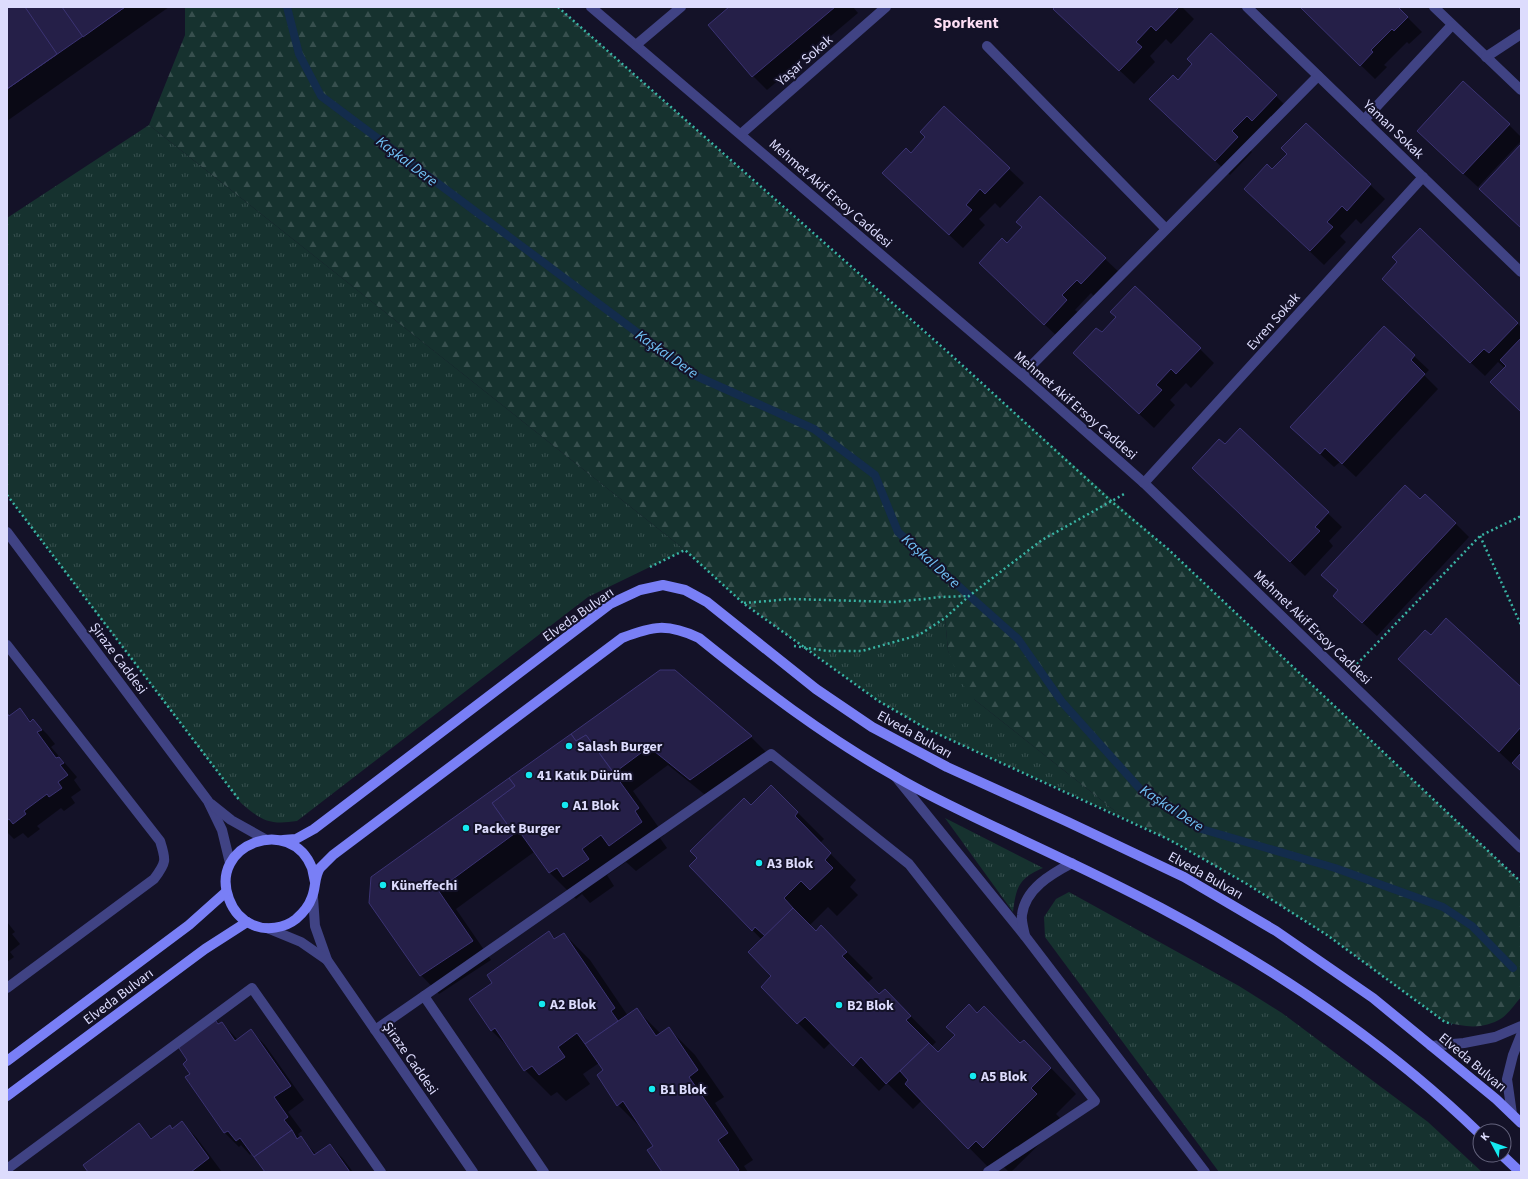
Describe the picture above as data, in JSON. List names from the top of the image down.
{
  "streets": {
    "main road": ["Elveda Bulvarı"],
    "street": [
      "Yaşar Sokak",
      "Yaman Sokak",
      "Mehmet Akif Ersoy Caddesi",
      "Evren Sokak",
      "Şiraze Caddesi"
    ]
  },
  "crossings": [
    ["Yaşar Sokak", "Mehmet Akif Ersoy Caddesi"],
    ["Yaman Sokak", "Evren Sokak"],
    ["Mehmet Akif Ersoy Caddesi", "Evren Sokak"],
    ["Elveda Bulvarı", "Şiraze Caddesi"]
  ],
  "districts": ["Sporkent"],
  "water": ["Kaşkal Dere"],
  "places": [
    "Salash Burger",
    "41 Katık Dürüm",
    "A1 Blok",
    "Packet Burger",
    "A3 Blok",
    "Küneffechi",
    "A2 Blok",
    "B2 Blok",
    "A5 Blok",
    "B1 Blok"
  ],
  "north": "top left"
}
